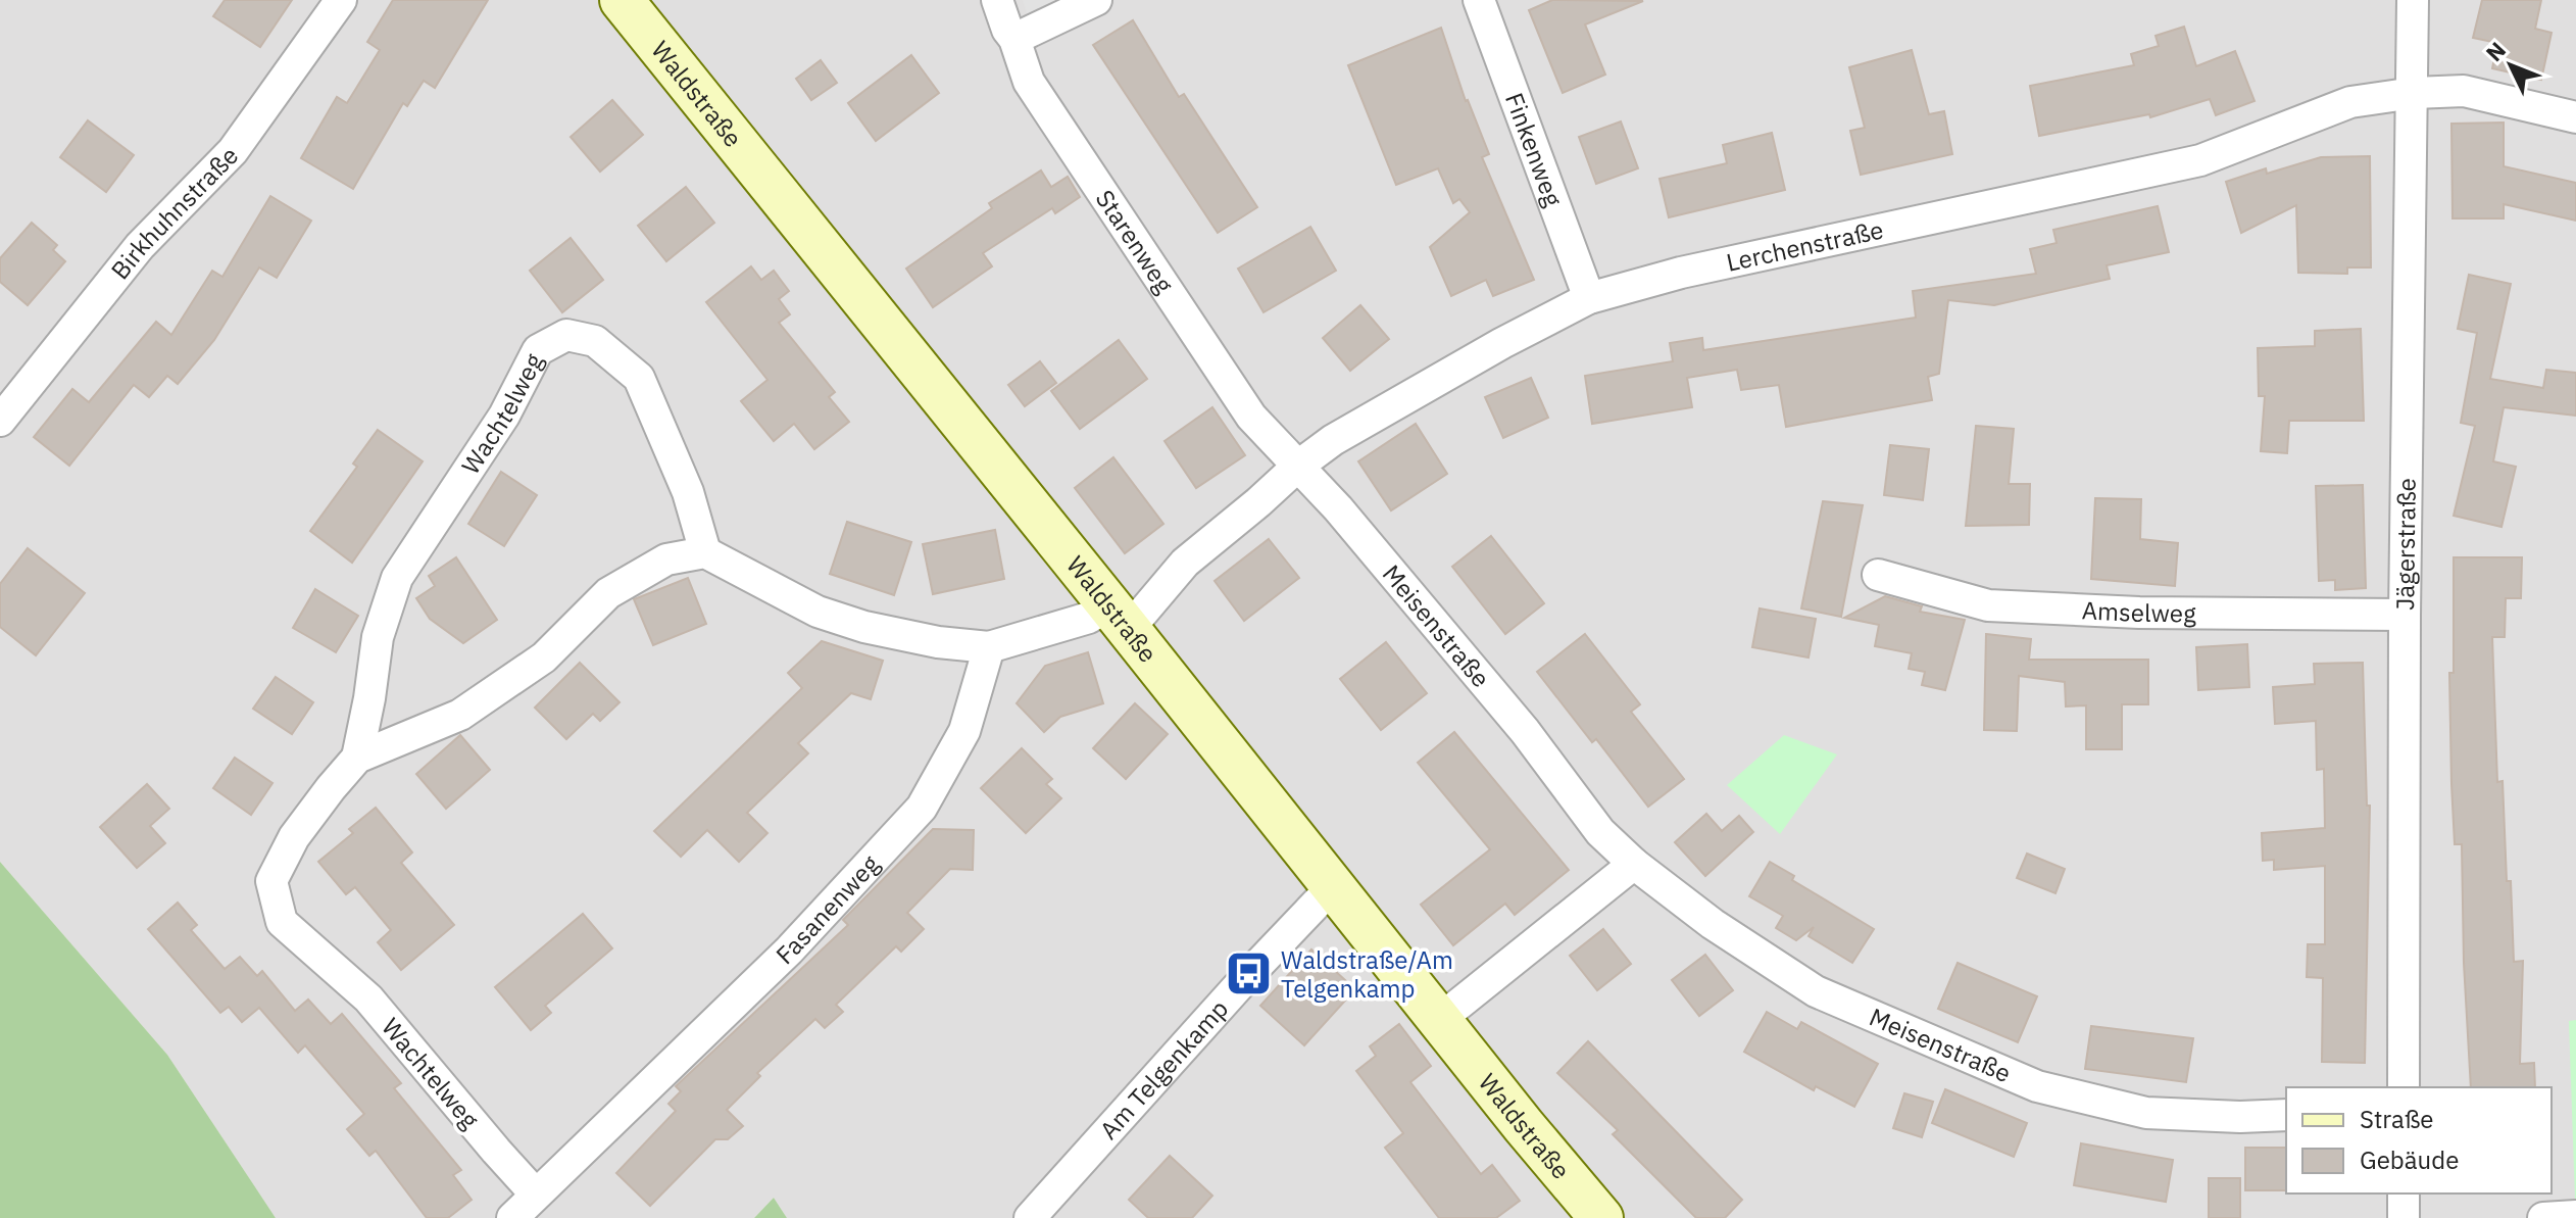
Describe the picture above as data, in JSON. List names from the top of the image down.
{
  "streets": {
    "street": [
      "Waldstraße",
      "Finkenweg",
      "Birkhuhnstraße",
      "Starenweg",
      "Lerchenstraße",
      "Wachtelweg",
      "Jägerstraße",
      "Amselweg",
      "Meisenstraße",
      "Fasanenweg",
      "Am Telgenkamp"
    ]
  },
  "crossings": [
    ["Waldstraße", "Lerchenstraße"],
    ["Waldstraße", "Am Telgenkamp"],
    ["Finkenweg", "Lerchenstraße"],
    ["Starenweg", "Lerchenstraße"],
    ["Starenweg", "Meisenstraße"],
    ["Lerchenstraße", "Jägerstraße"],
    ["Lerchenstraße", "Meisenstraße"],
    ["Wachtelweg", "Fasanenweg"],
    ["Jägerstraße", "Amselweg"]
  ],
  "places": {
    "bus stop": ["Waldstraße/Am Telgenkamp"]
  },
  "legend": ["Straße", "Gebäude"],
  "north": "top left"
}
